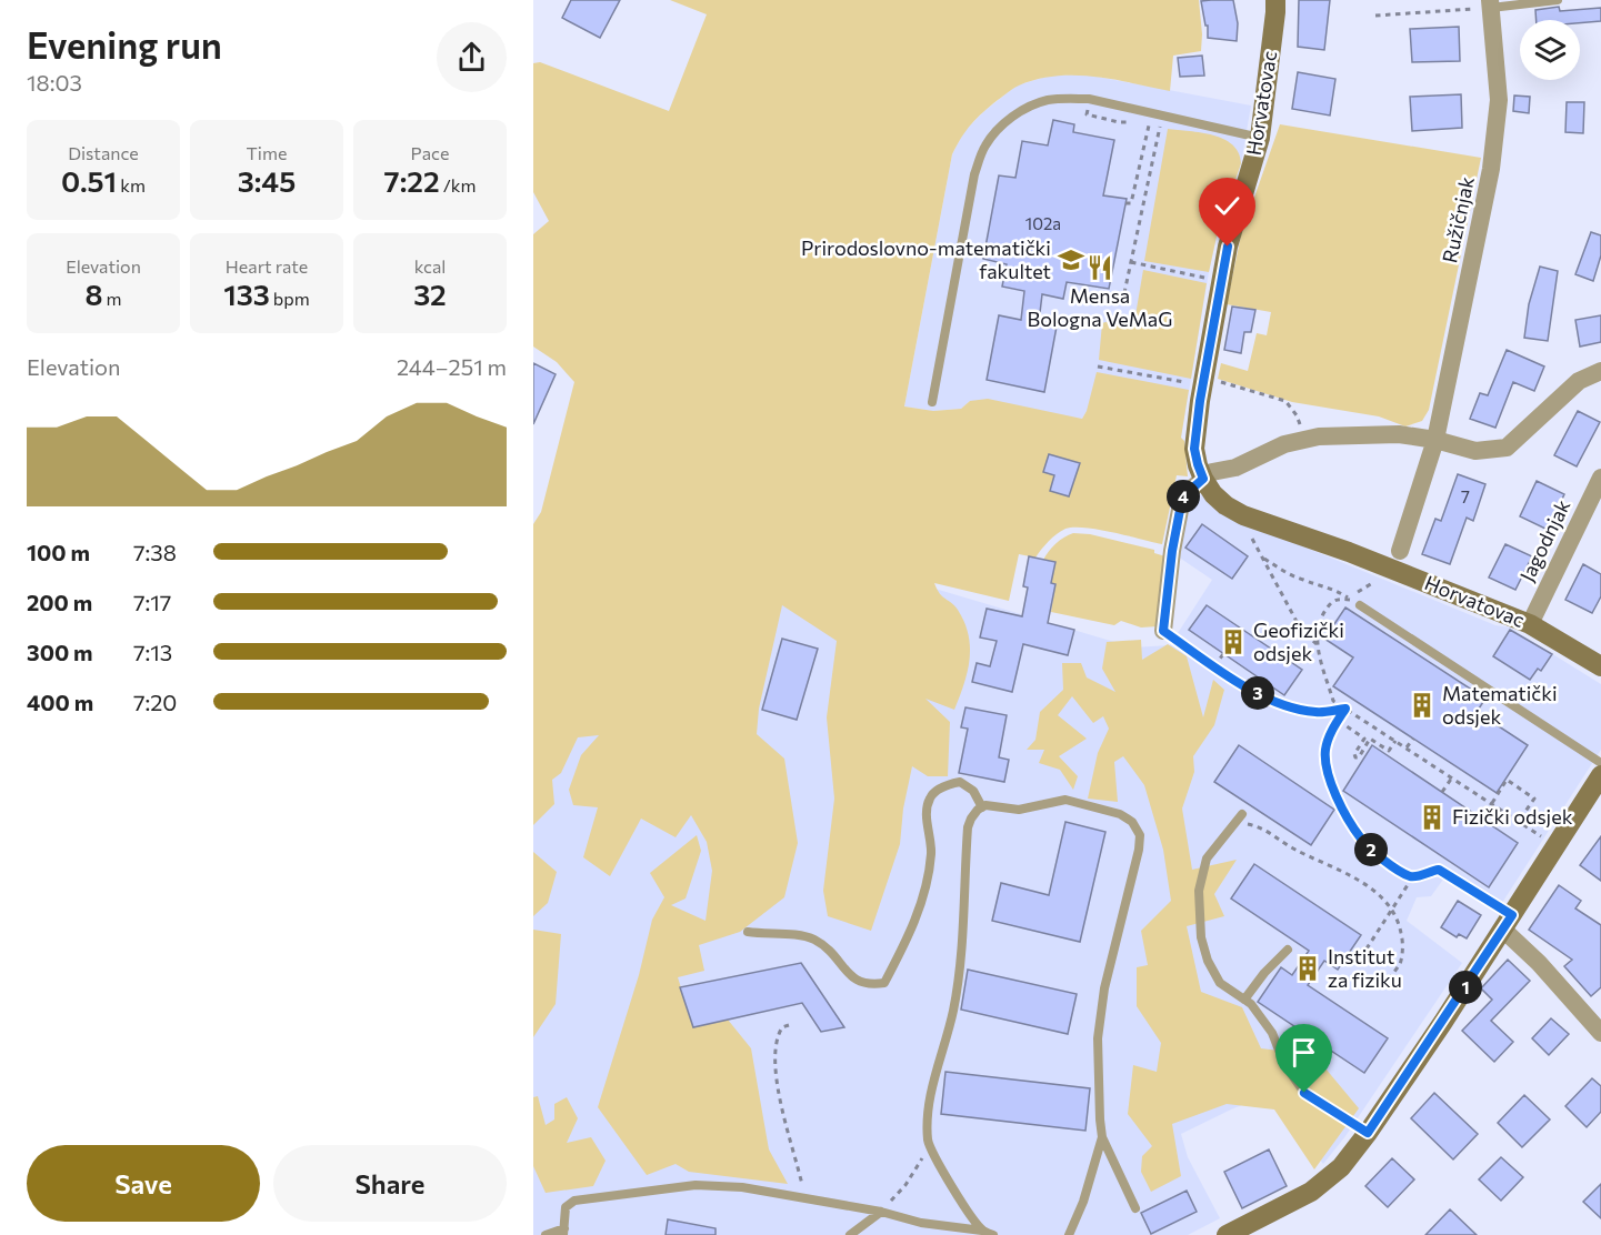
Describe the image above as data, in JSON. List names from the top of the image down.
{
  "streets": {
    "street": ["Horvatovac", "Ružičnjak", "Jagodnjak"]
  },
  "crossings": [
    ["Horvatovac", "Jagodnjak"]
  ],
  "places": {
    "school or university": ["Prirodoslovno-matematički fakultet"],
    "restaurant": ["Mensa Bologna VeMaG"],
    "building": [
      "Geofizički odsjek",
      "Matematički odsjek",
      "Fizički odsjek",
      "Institut za fiziku"
    ]
  },
  "house_numbers": ["102a", "7"],
  "page": {
    "heading": ["Evening run", "18:03"],
    "stats": [
      ["Distance", "0.51 km"],
      ["Time", "3:45"],
      ["Pace", "7:22 /km"],
      ["Elevation", "8 m"],
      ["Heart rate", "133 bpm"],
      ["kcal", "32"]
    ],
    "chart": ["Elevation", "244–251 m"],
    "pins": [
      "4",
      "3",
      "2",
      "1"
    ],
    "list": [
      {
        "name": "100 m",
        "note": "7:38"
      },
      {
        "name": "200 m",
        "note": "7:17"
      },
      {
        "name": "300 m",
        "note": "7:13"
      },
      {
        "name": "400 m",
        "note": "7:20"
      }
    ],
    "buttons": ["Save", "Share"]
  }
}
